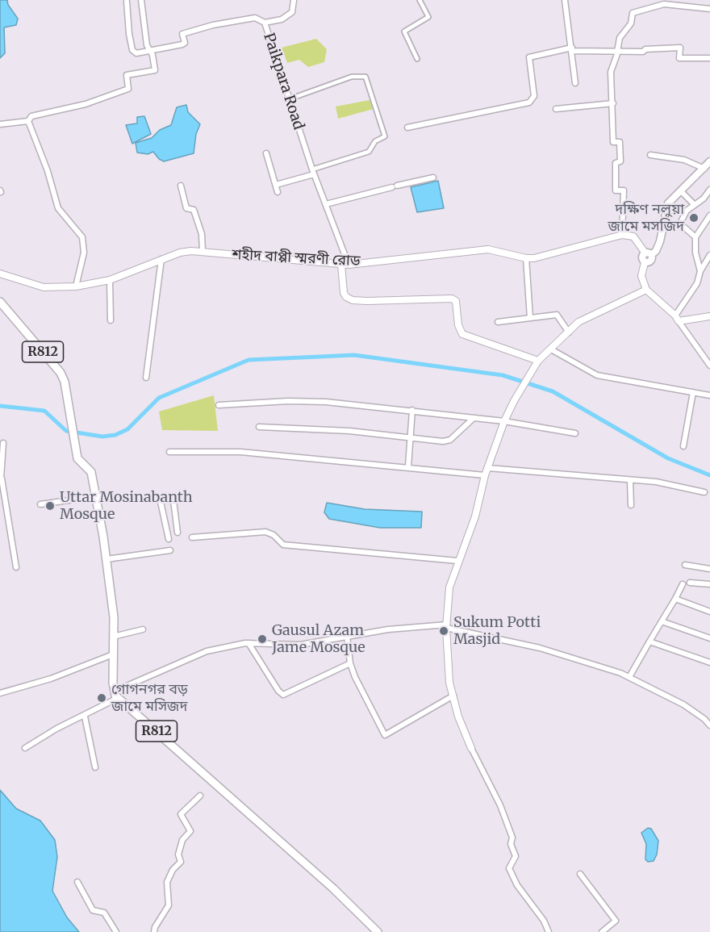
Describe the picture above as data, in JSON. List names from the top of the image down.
{
  "streets": {
    "main road": ["R812"],
    "street": ["Paikpara Road", "শহীদ বাপ্পী স্মরণী রোড"]
  },
  "crossings": [
    ["Paikpara Road", "শহীদ বাপ্পী স্মরণী রোড"]
  ],
  "places": [
    "দক্ষিণ নলুয়া জামে মসজিদ",
    "Uttar Mosinabanth Mosque",
    "Sukum Potti Masjid",
    "Gausul Azam Jame Mosque",
    "গোগনগর বড় জামে মসিজদ"
  ]
}
